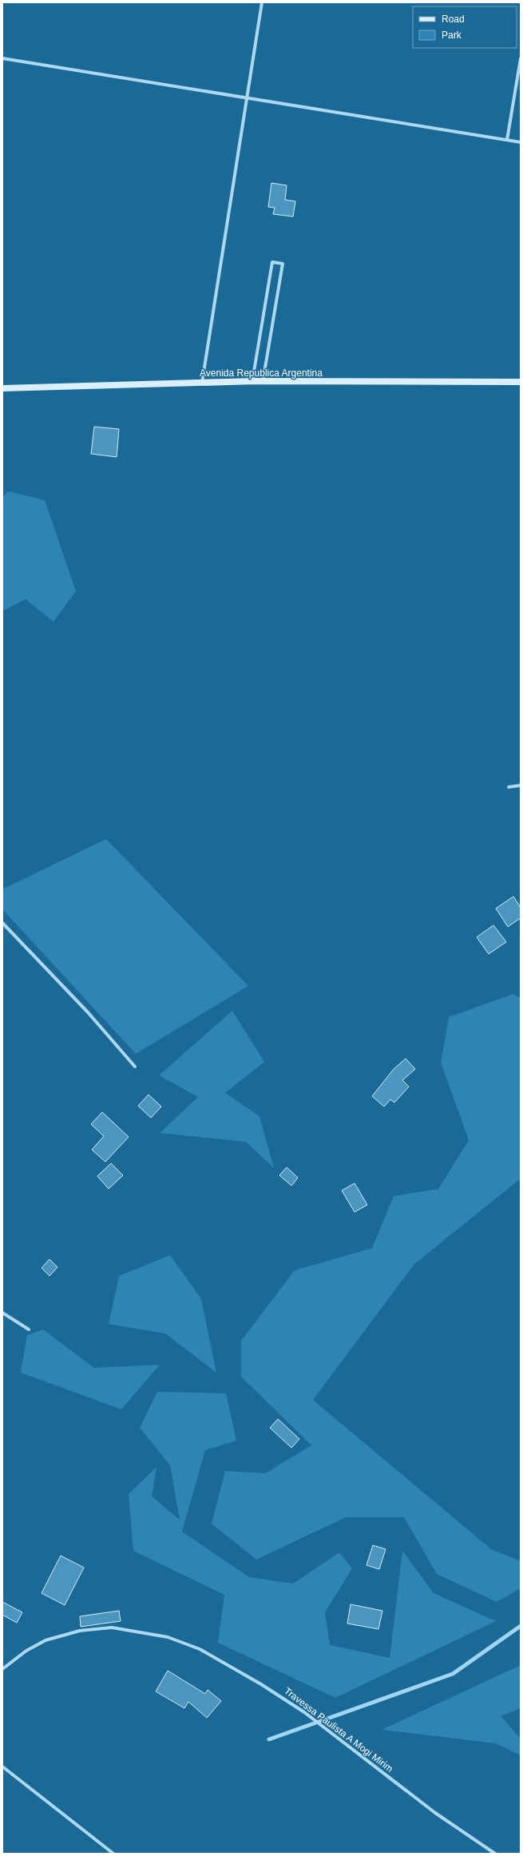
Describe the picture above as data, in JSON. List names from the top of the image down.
{
  "streets": {
    "street": ["Avenida Republica Argentina", "Travessa Paulista A Mogi Mirim"]
  },
  "legend": ["Road", "Park"]
}
